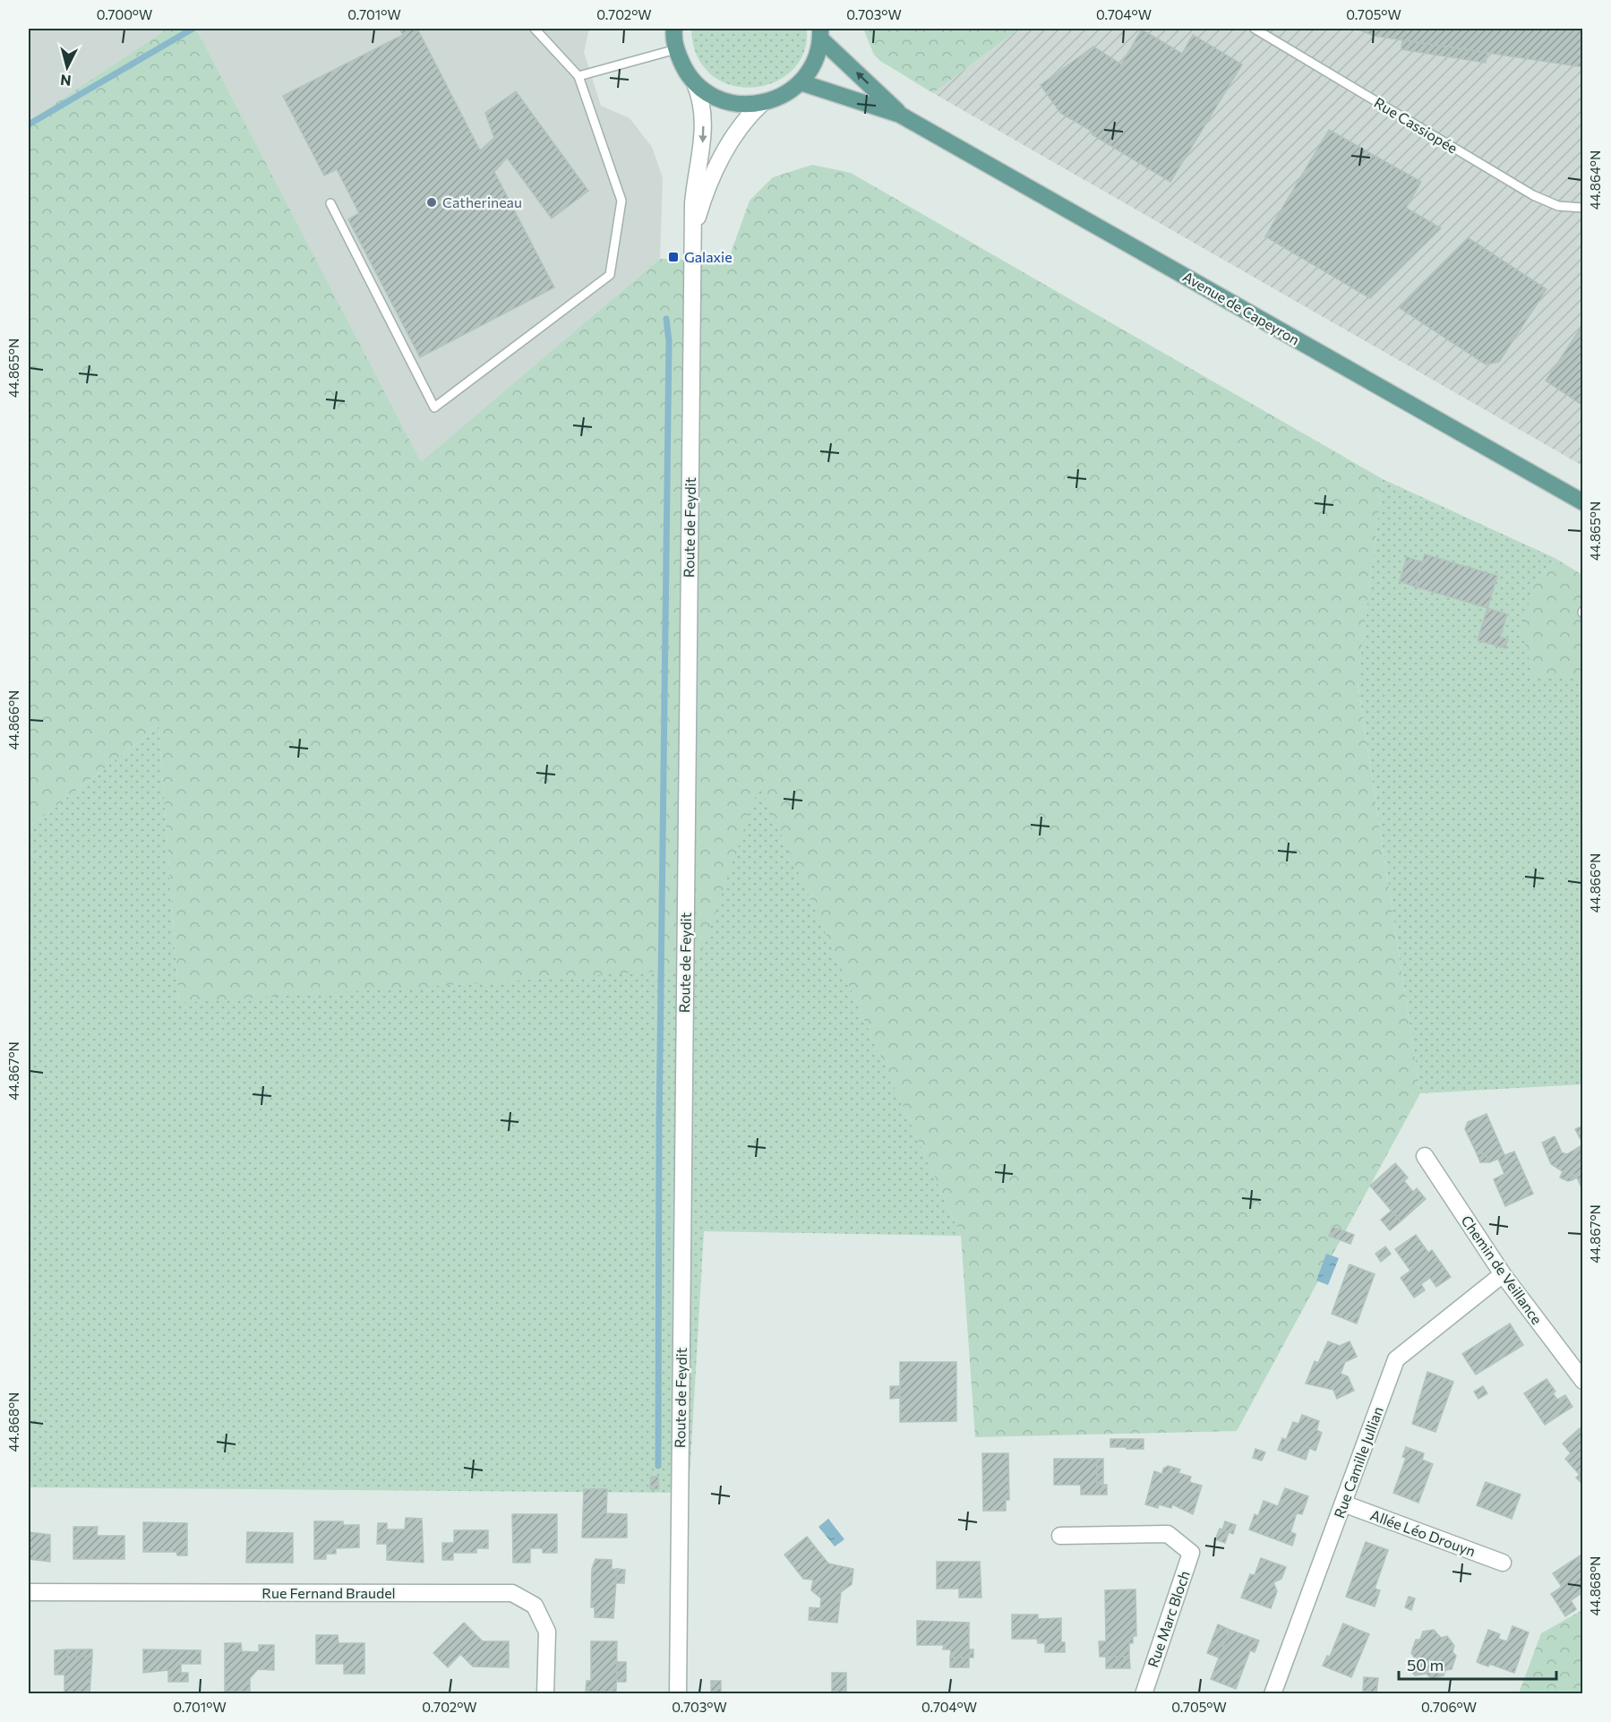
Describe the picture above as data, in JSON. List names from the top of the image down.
{
  "streets": {
    "main road": ["Avenue de Capeyron"],
    "street": [
      "Route de Feydit",
      "Chemin de Veillance",
      "Rue Camille Jullian",
      "Allée Léo Drouyn",
      "Rue Fernand Braudel",
      "Rue Marc Bloch"
    ],
    "lane": ["Rue Cassiopée"]
  },
  "crossings": [
    ["Chemin de Veillance", "Rue Camille Jullian"],
    ["Rue Camille Jullian", "Allée Léo Drouyn"]
  ],
  "places": {
    "other": ["Catherineau"],
    "transit": ["Galaxie"]
  },
  "scale_bar": "50 m",
  "north": "bottom",
  "coordinates": [
    "0.700°W",
    "0.701°W",
    "0.702°W",
    "0.703°W",
    "0.704°W",
    "0.705°W",
    "44.864°N",
    "44.865°N",
    "44.866°N",
    "44.867°N",
    "44.868°N",
    "0.706°W"
  ]
}
